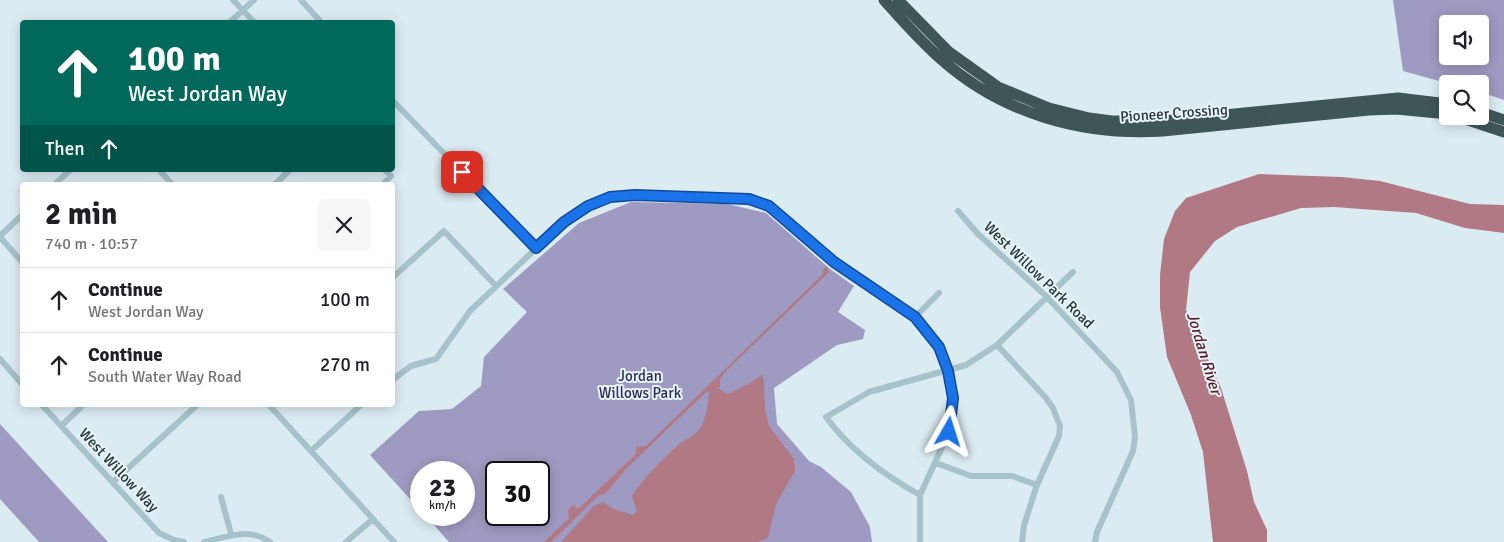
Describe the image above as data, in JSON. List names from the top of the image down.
{
  "streets": {
    "highway": ["Pioneer Crossing"],
    "street": ["West Willow Park Road", "West Willow Way"]
  },
  "water": ["Jordan River"],
  "parks": ["Jordan Willows Park"],
  "page": {
    "turn": ["100 m", "West Jordan Way"],
    "then": "Then",
    "heading": ["2 min", "740 m · 10:57"],
    "list": [
      {
        "name": "Continue",
        "note": "West Jordan Way",
        "value": "100 m"
      },
      {
        "name": "Continue",
        "note": "South Water Way Road",
        "value": "270 m"
      }
    ],
    "speed": "23 km/h",
    "limit": "30"
  }
}
